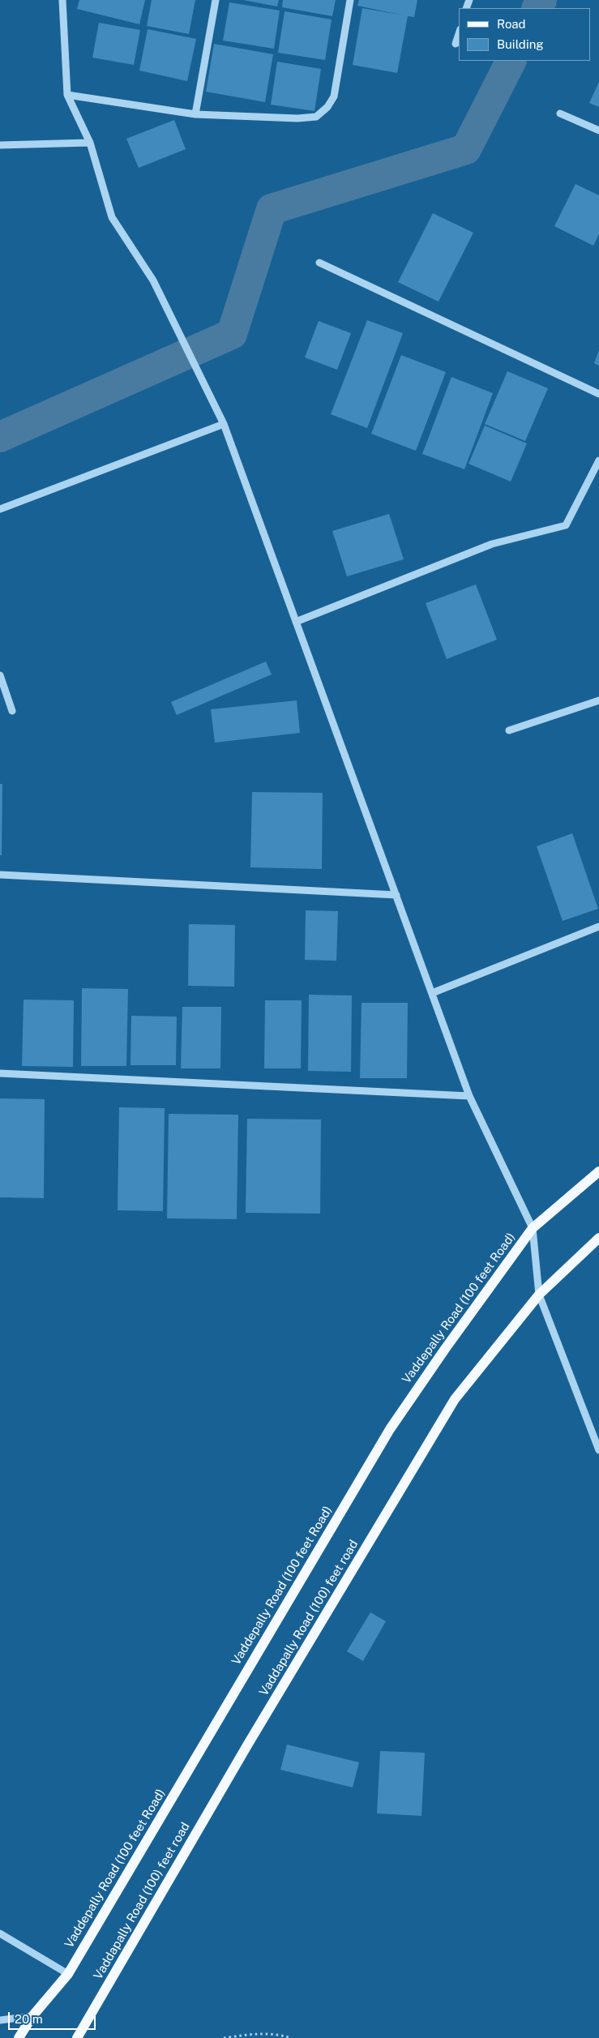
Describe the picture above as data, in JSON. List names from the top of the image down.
{
  "streets": {
    "main road": ["Vaddepally Road (100 feet Road)", "Vaddapally Road (100) feet road"]
  },
  "legend": ["Road", "Building"],
  "scale_bar": "20 m"
}
